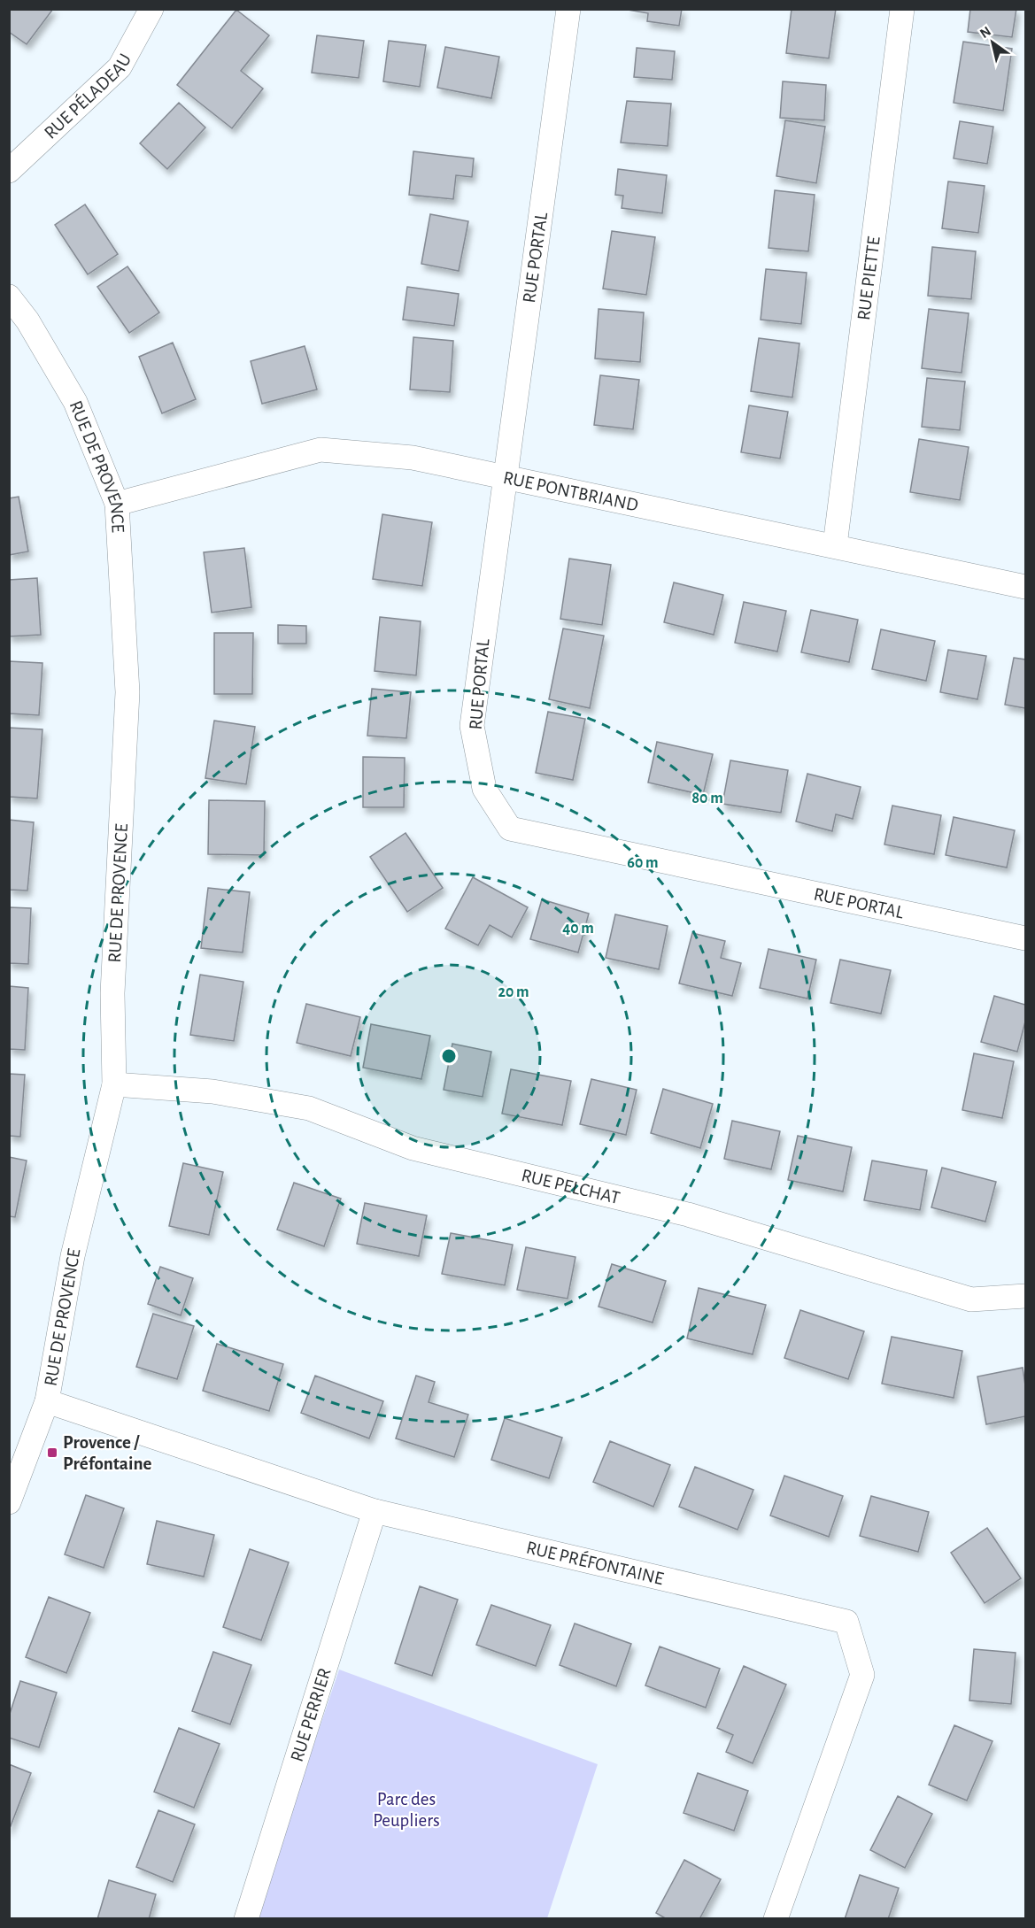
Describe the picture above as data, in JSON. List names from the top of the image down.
{
  "streets": {
    "street": [
      "RUE PÉLADEAU",
      "RUE PORTAL",
      "RUE PIETTE",
      "RUE DE PROVENCE",
      "RUE PONTBRIAND",
      "RUE PELCHAT",
      "RUE PRÉFONTAINE",
      "RUE PERRIER"
    ]
  },
  "crossings": [
    ["RUE PORTAL", "RUE PONTBRIAND"],
    ["RUE PIETTE", "RUE PONTBRIAND"],
    ["RUE DE PROVENCE", "RUE PONTBRIAND"],
    ["RUE DE PROVENCE", "RUE PELCHAT"],
    ["RUE DE PROVENCE", "RUE PRÉFONTAINE"],
    ["RUE PRÉFONTAINE", "RUE PERRIER"]
  ],
  "parks": ["Parc des Peupliers"],
  "places": {
    "transit": ["Provence / Préfontaine"]
  },
  "north": "top left",
  "rings": [
    "80 m",
    "60 m",
    "40 m",
    "20 m"
  ]
}
